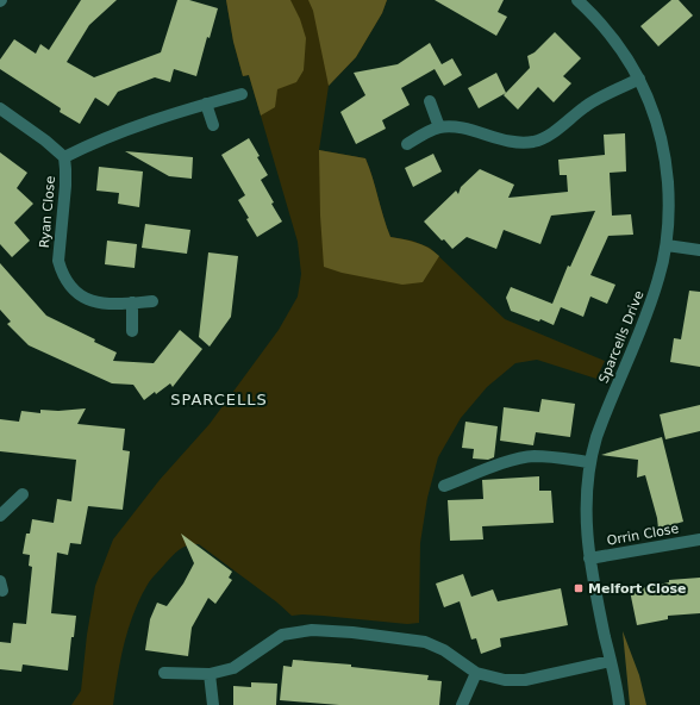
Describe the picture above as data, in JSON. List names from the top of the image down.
{
  "streets": {
    "street": ["Ryan Close", "Sparcells Drive", "Orrin Close"]
  },
  "crossings": [
    ["Sparcells Drive", "Orrin Close"]
  ],
  "districts": ["SPARCELLS"],
  "places": {
    "transit": ["Melfort Close"]
  }
}
